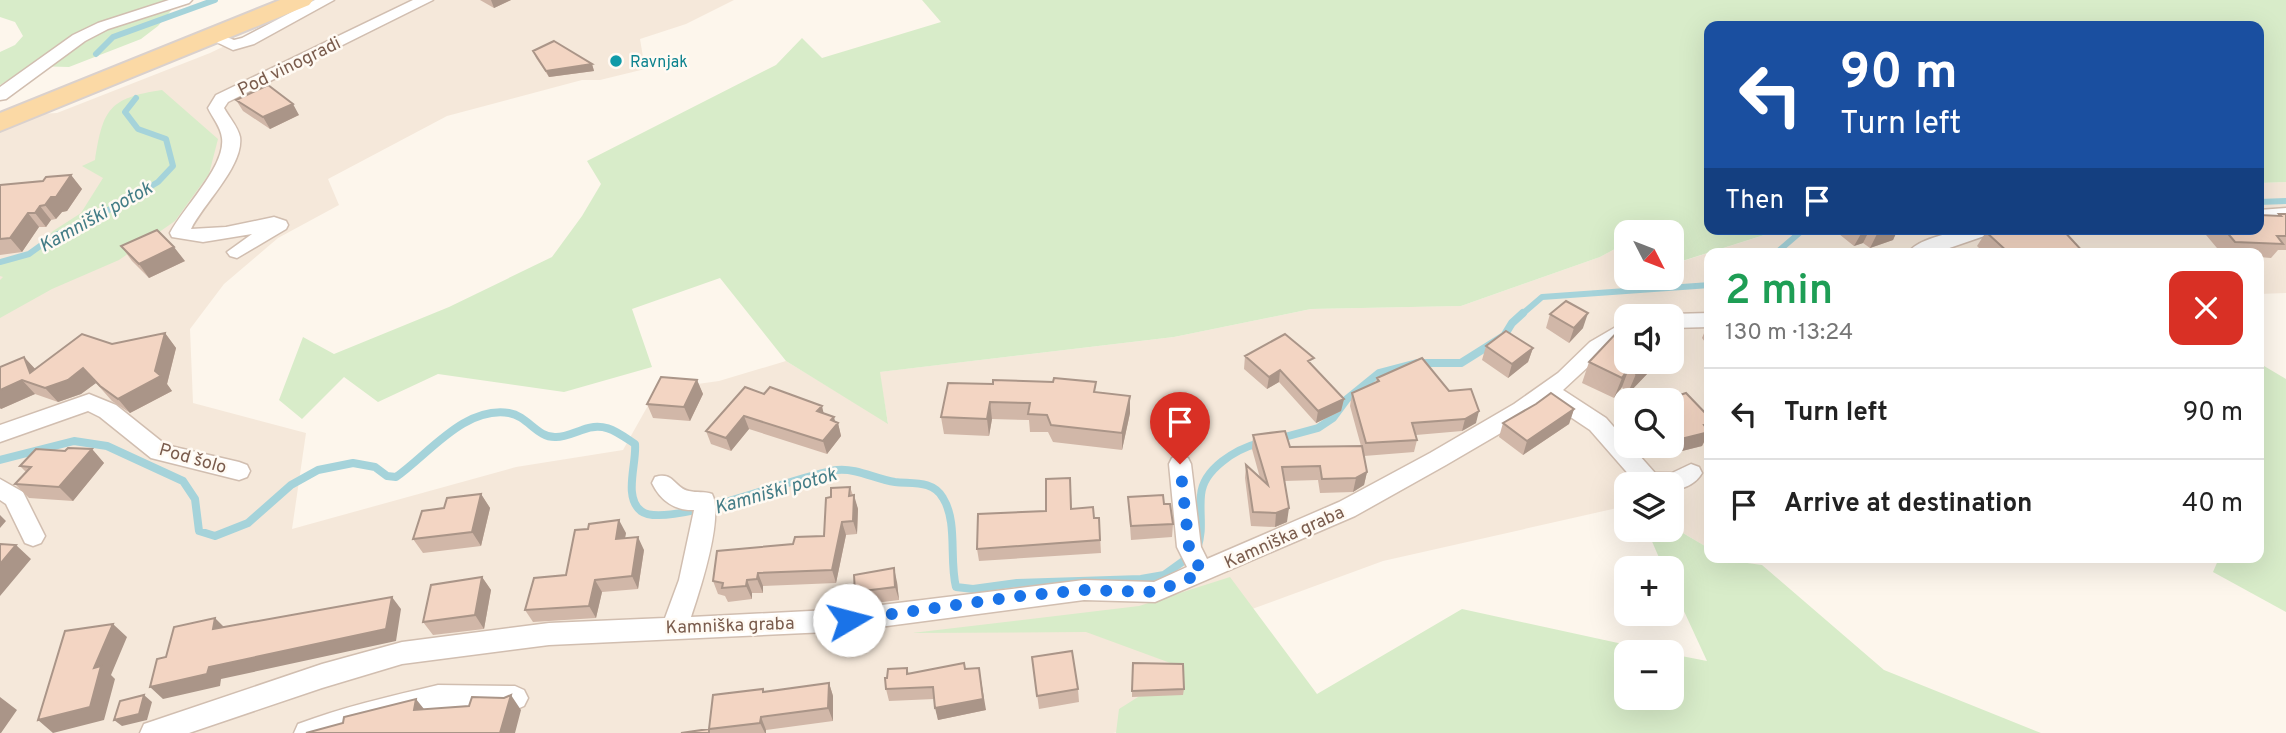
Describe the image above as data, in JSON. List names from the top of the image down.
{
  "streets": {
    "street": ["Pod vinogradi", "Pod šolo", "Kamniška graba"]
  },
  "water": ["Kamniški potok"],
  "places": ["Ravnjak"],
  "north": "bottom right",
  "page": {
    "turn": ["90 m", "Turn left"],
    "then": "Then",
    "map_buttons": ["+", "−"],
    "heading": ["2 min", "130 m · 13:24"],
    "list": [
      {
        "name": "Turn left",
        "value": "90 m"
      },
      {
        "name": "Arrive at destination",
        "value": "40 m"
      }
    ]
  }
}
